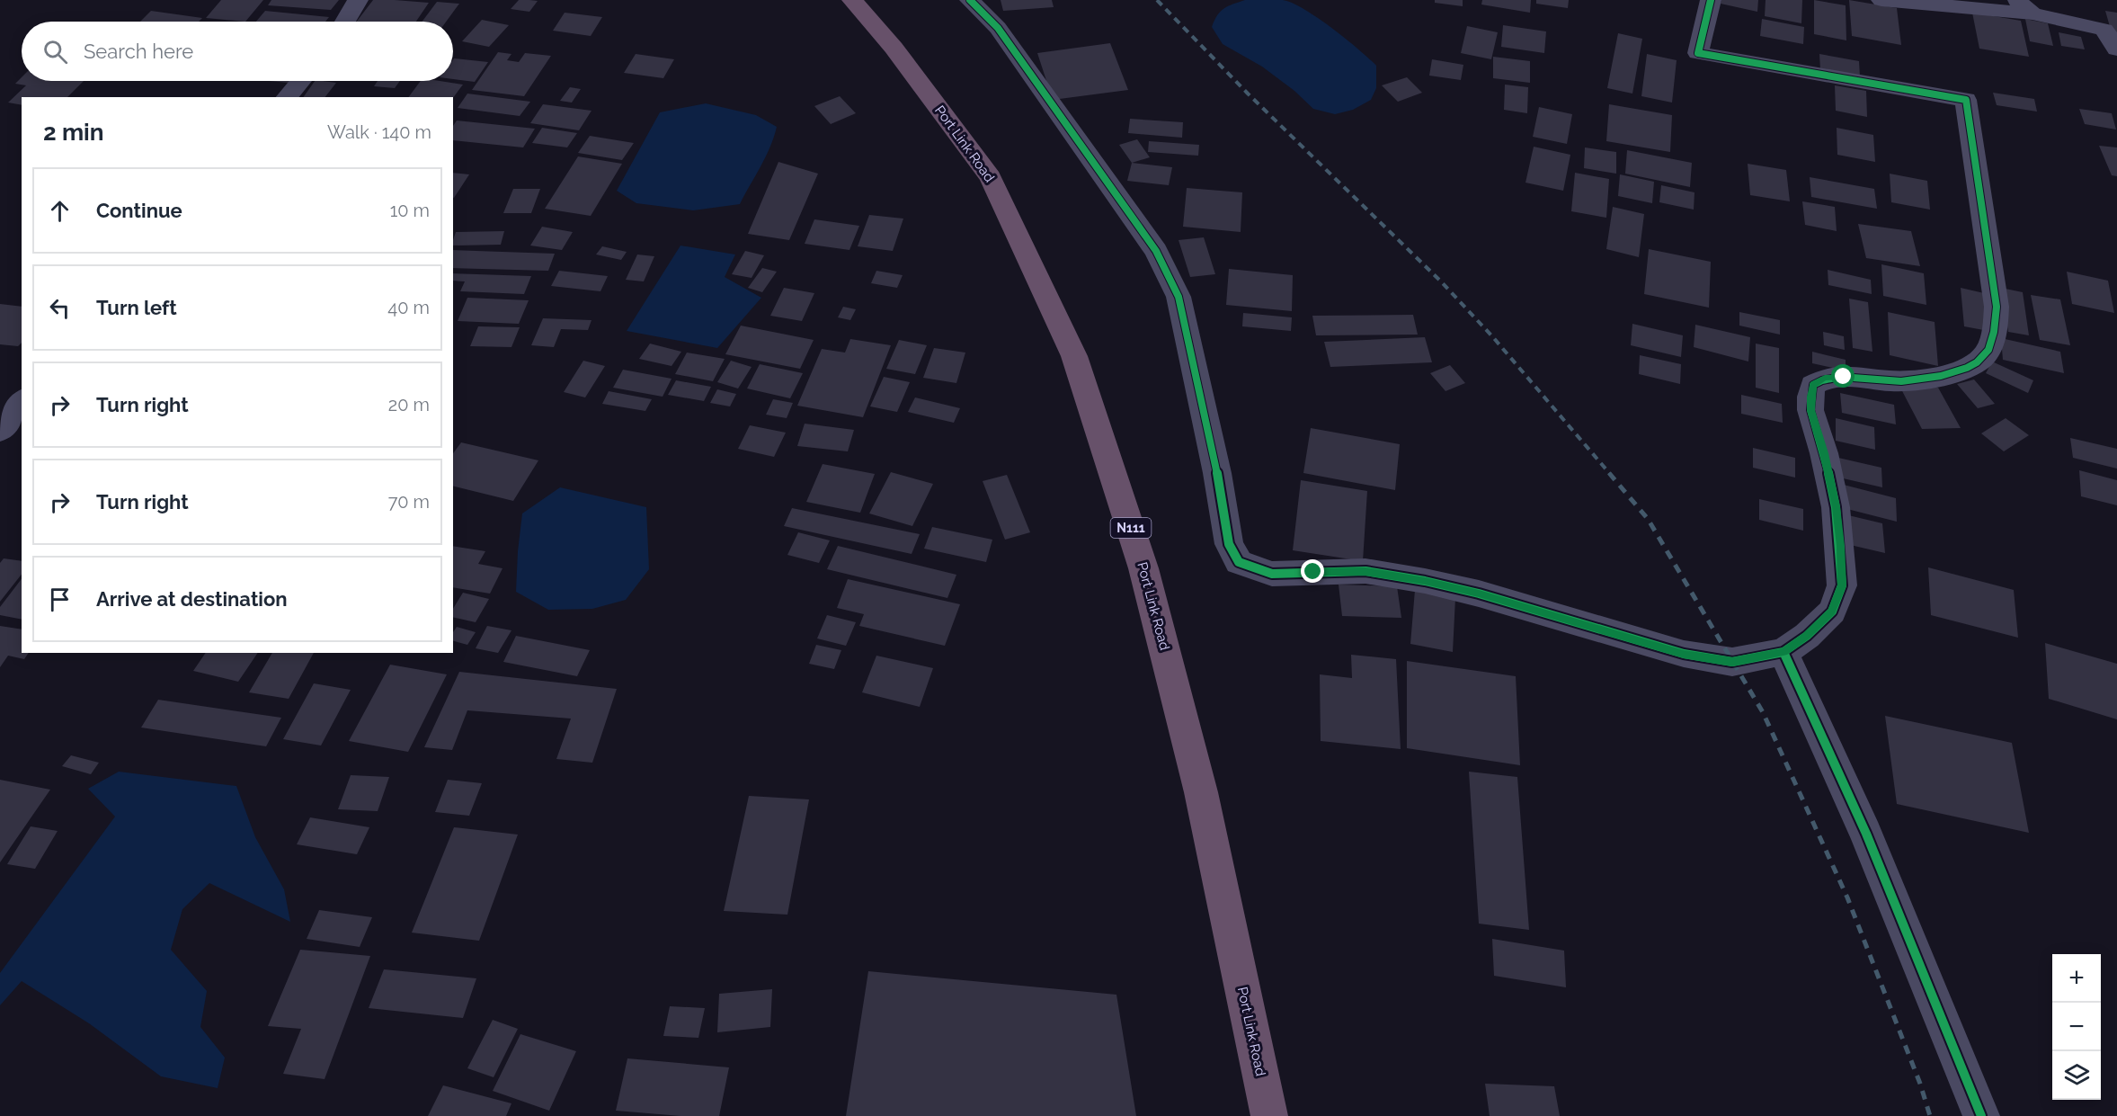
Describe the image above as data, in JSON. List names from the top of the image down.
{
  "streets": {
    "highway": ["Port Link Road", "N111"]
  },
  "page": {
    "search": "Search here",
    "heading": ["2 min", "Walk · 140 m"],
    "list": [
      ["Continue", "10 m"],
      ["Turn left", "40 m"],
      ["Turn right", "20 m"],
      ["Turn right", "70 m"],
      "Arrive at destination"
    ],
    "map_buttons": ["+", "−"]
  }
}
